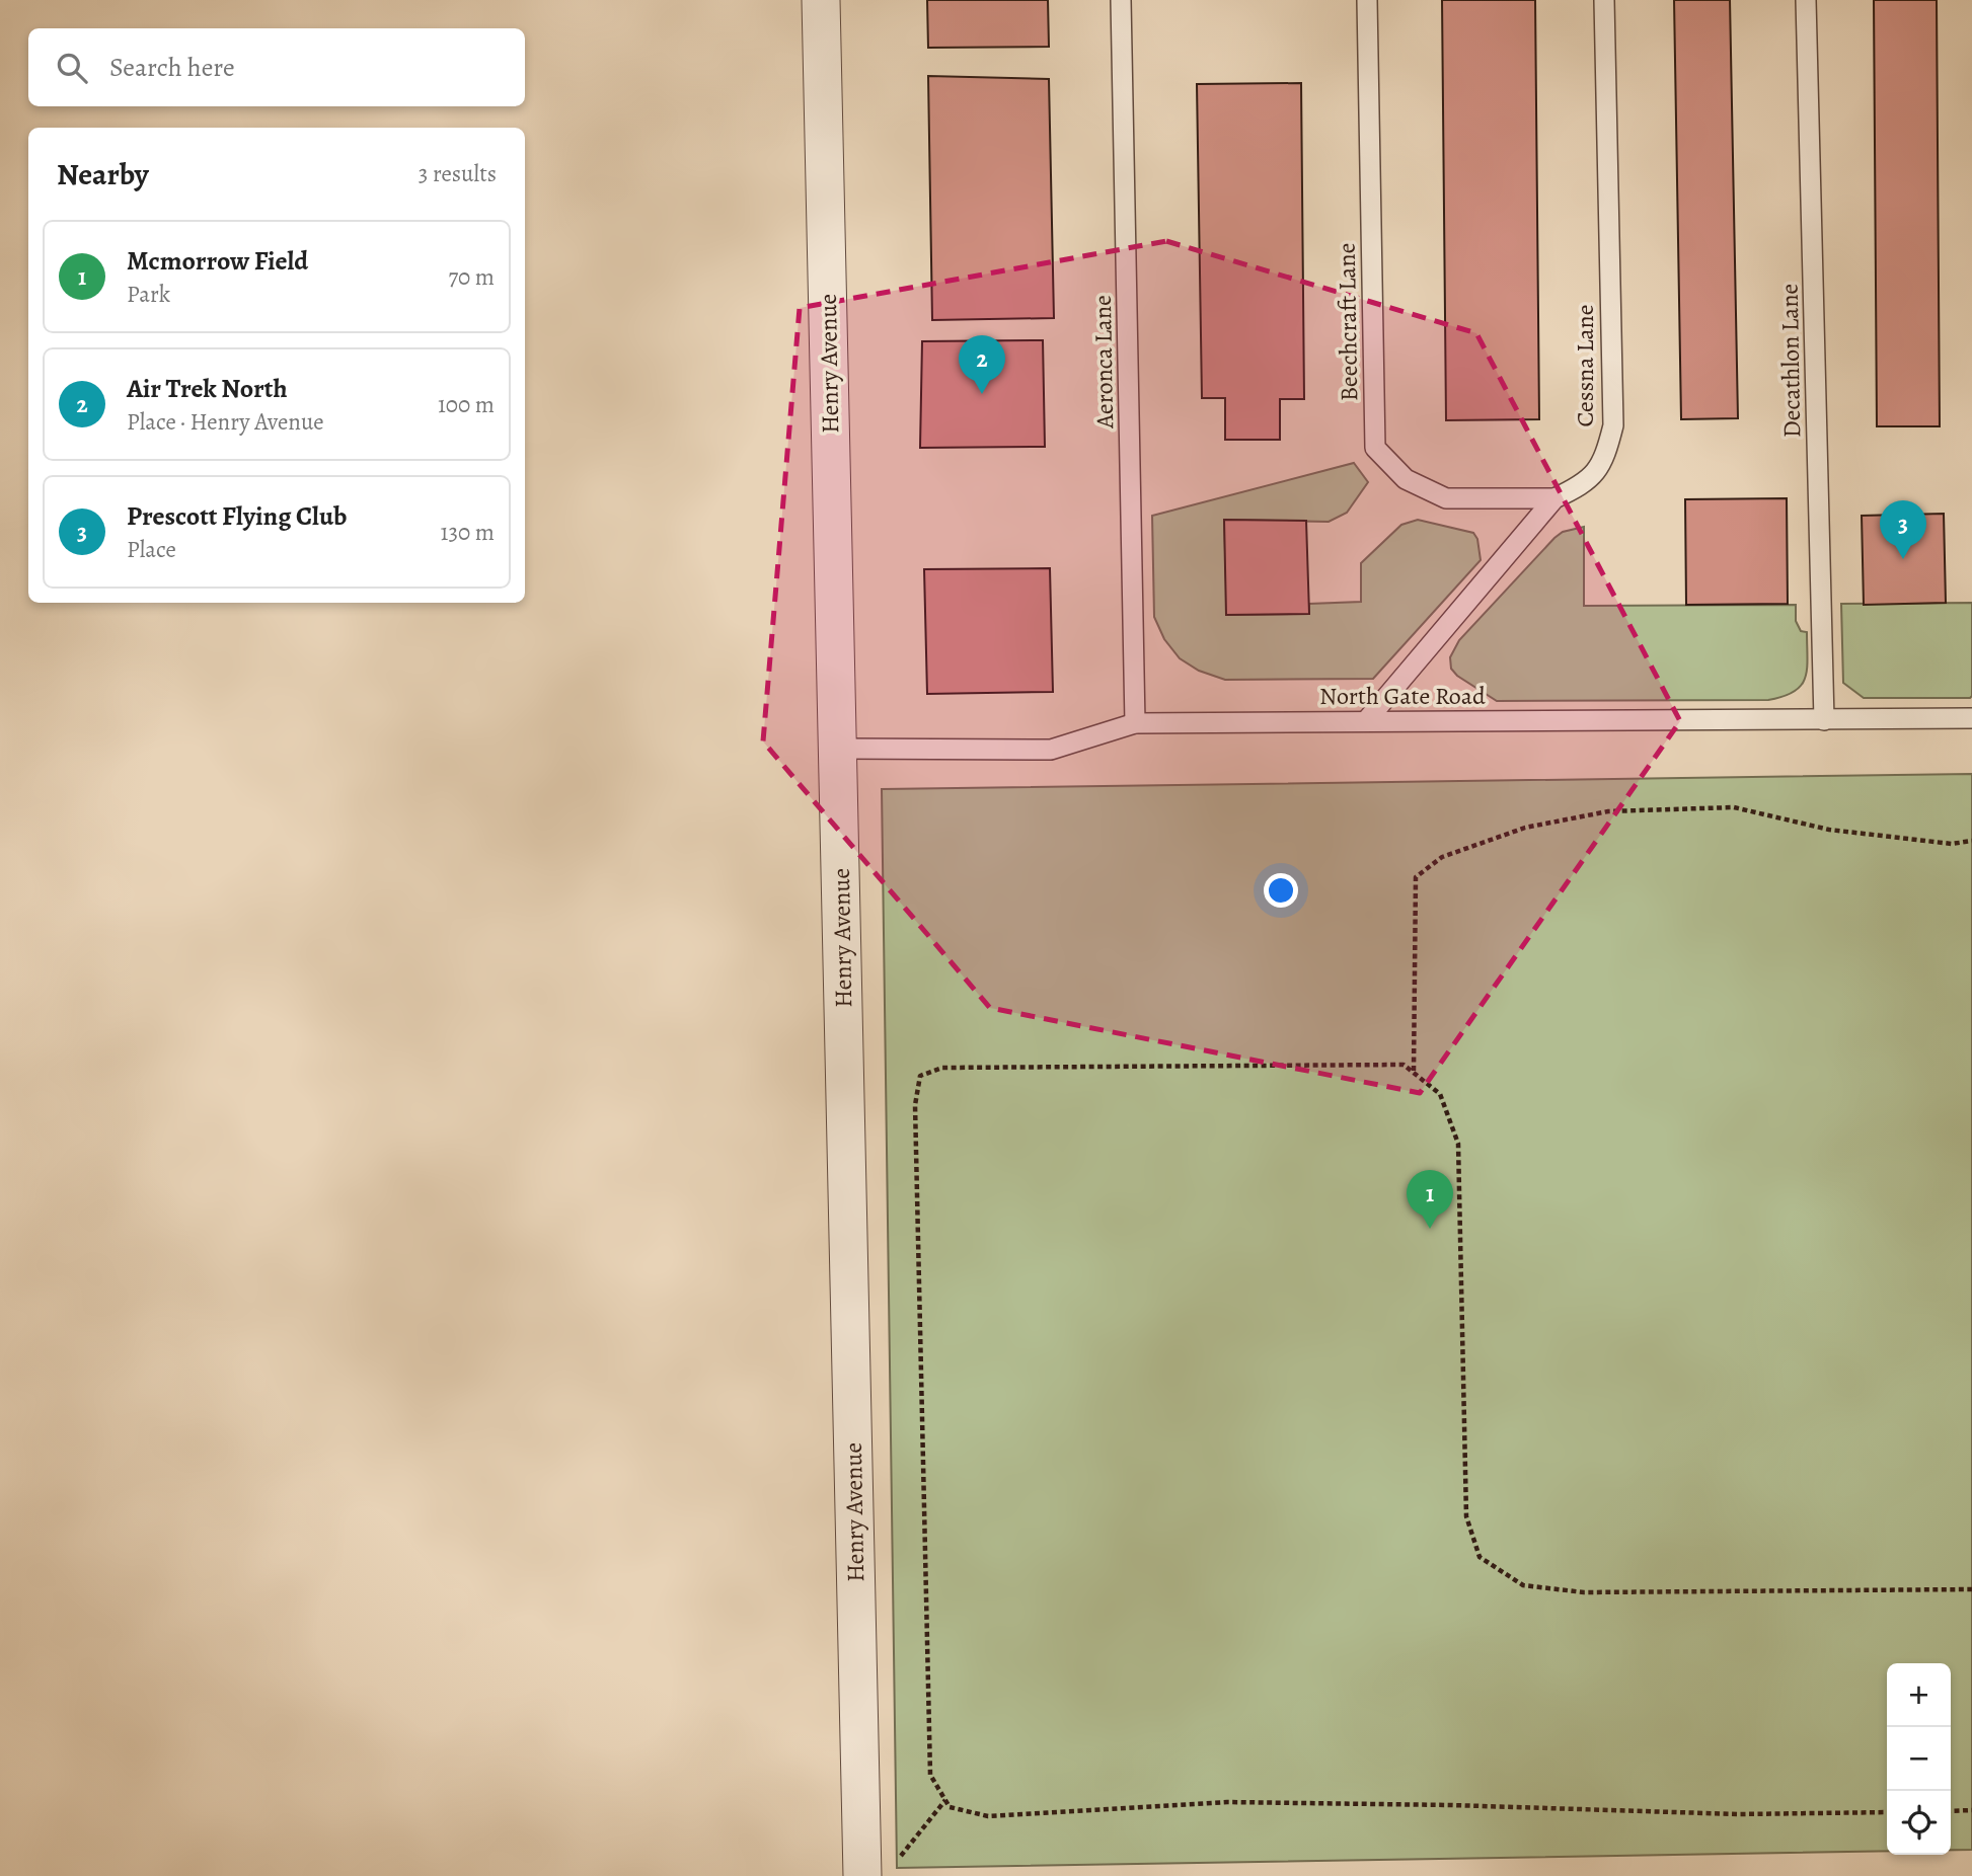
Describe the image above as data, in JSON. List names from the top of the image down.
{
  "streets": {
    "street": ["Henry Avenue"],
    "lane": [
      "Beechcraft Lane",
      "Decathlon Lane",
      "Aeronca Lane",
      "Cessna Lane",
      "North Gate Road"
    ]
  },
  "crossings": [
    ["Beechcraft Lane", "Cessna Lane"],
    ["Decathlon Lane", "North Gate Road"],
    ["Aeronca Lane", "North Gate Road"],
    ["Henry Avenue", "North Gate Road"],
    ["Cessna Lane", "North Gate Road"]
  ],
  "page": {
    "search": "Search here",
    "heading": ["Nearby", "3 results"],
    "list": [
      {
        "mark": "1",
        "name": "Mcmorrow Field",
        "note": "Park",
        "value": "70 m"
      },
      {
        "mark": "2",
        "name": "Air Trek North",
        "note": "Place · Henry Avenue",
        "value": "100 m"
      },
      {
        "mark": "3",
        "name": "Prescott Flying Club",
        "note": "Place",
        "value": "130 m"
      }
    ],
    "pins": ["2", "3", "1"],
    "map_buttons": ["+", "−"]
  }
}
